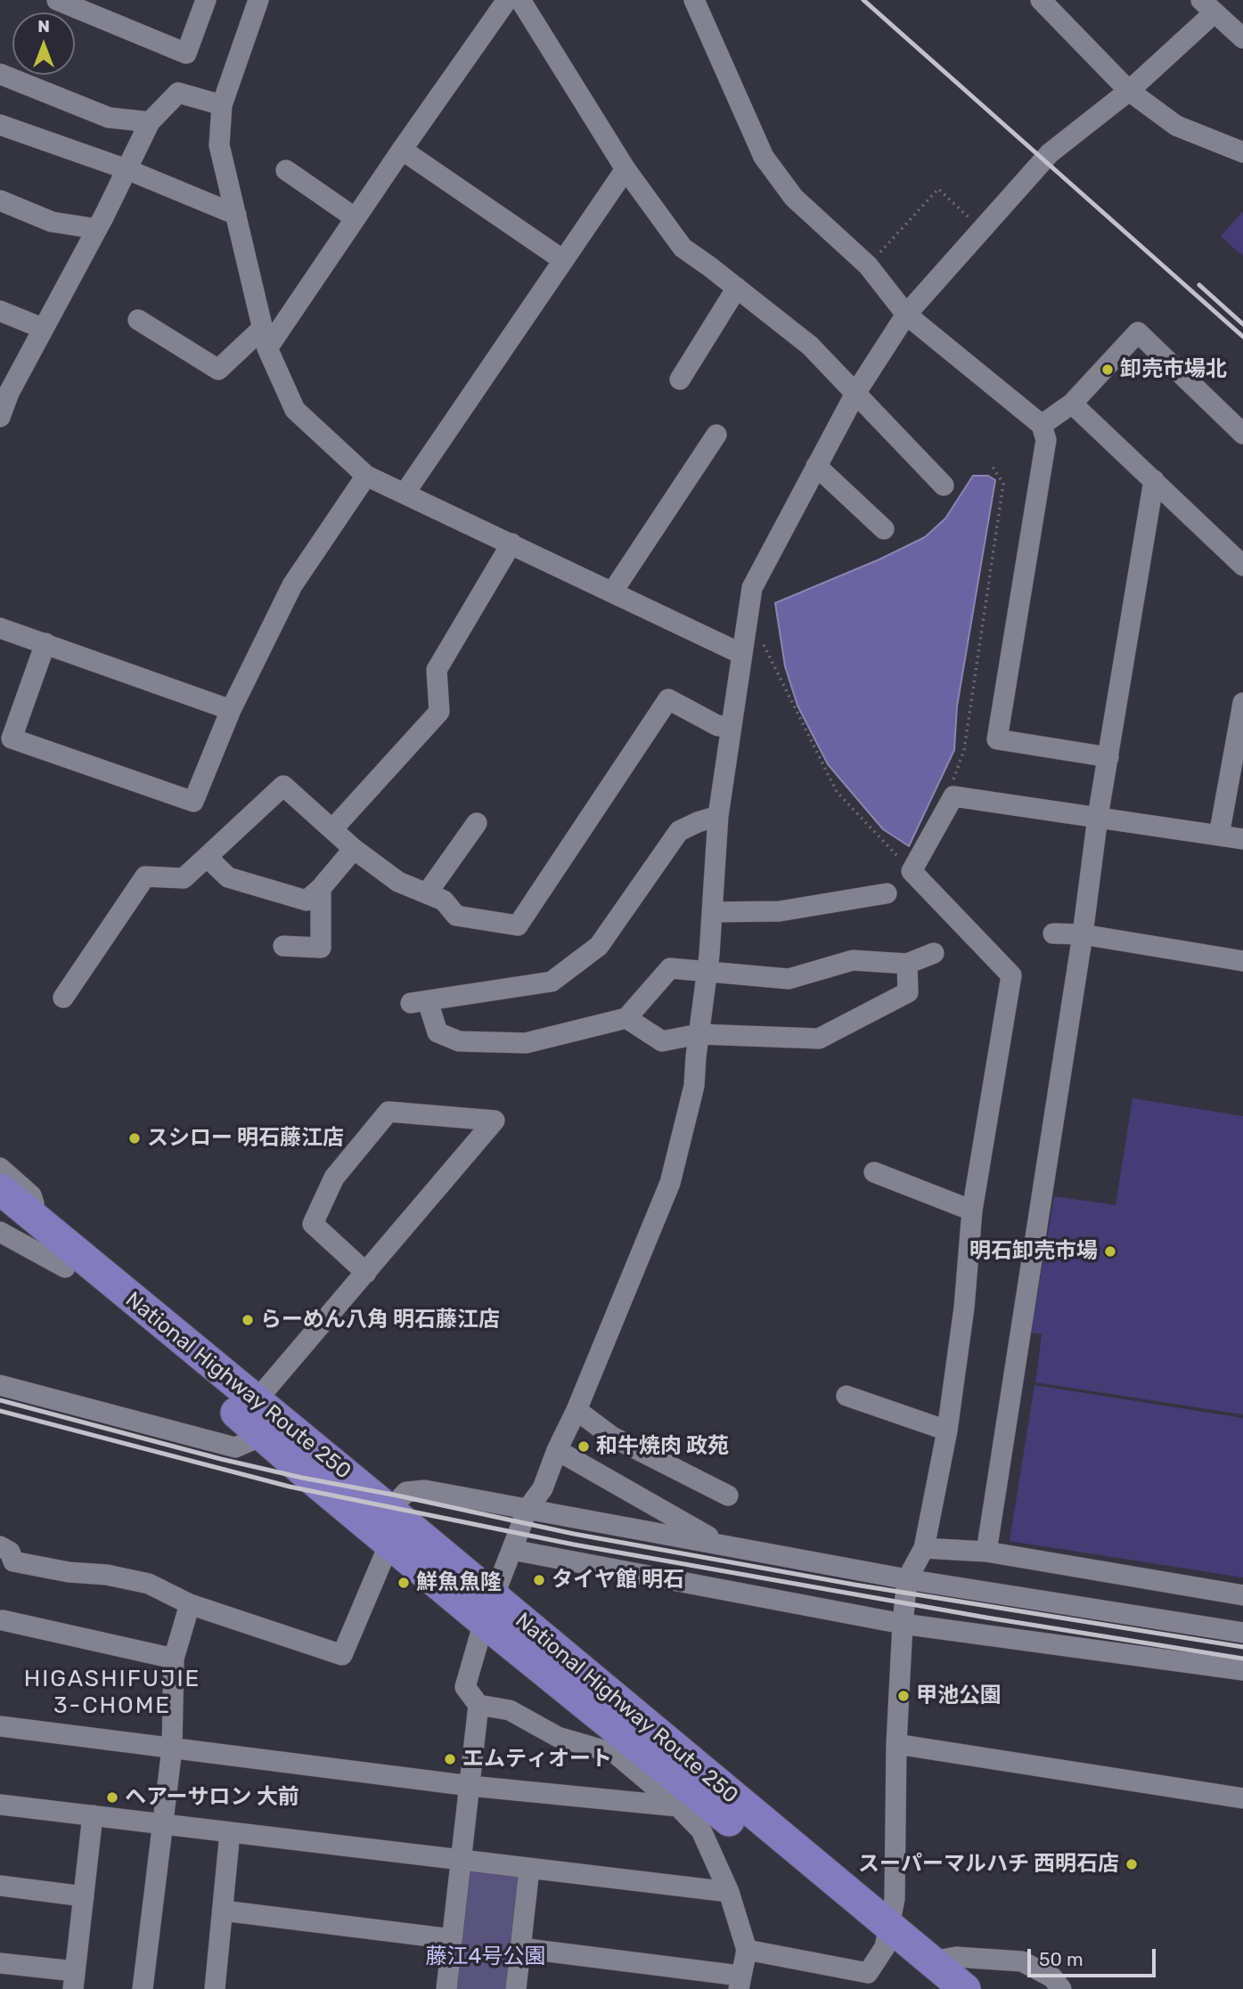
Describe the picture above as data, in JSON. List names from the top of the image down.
{
  "streets": {
    "highway": ["National Highway Route 250"]
  },
  "districts": ["HIGASHIFUJIE 3-CHOME"],
  "parks": ["藤江4号公園"],
  "places": [
    "卸売市場北",
    "スシロー 明石藤江店",
    "明石卸売市場",
    "らーめん八角 明石藤江店",
    "和牛焼肉 政苑",
    "タイヤ館 明石",
    "鮮魚魚隆",
    "甲池公園",
    "エムティオート",
    "ヘアーサロン 大前",
    "スーパーマルハチ 西明石店"
  ],
  "scale_bar": "50 m",
  "north": "top"
}
